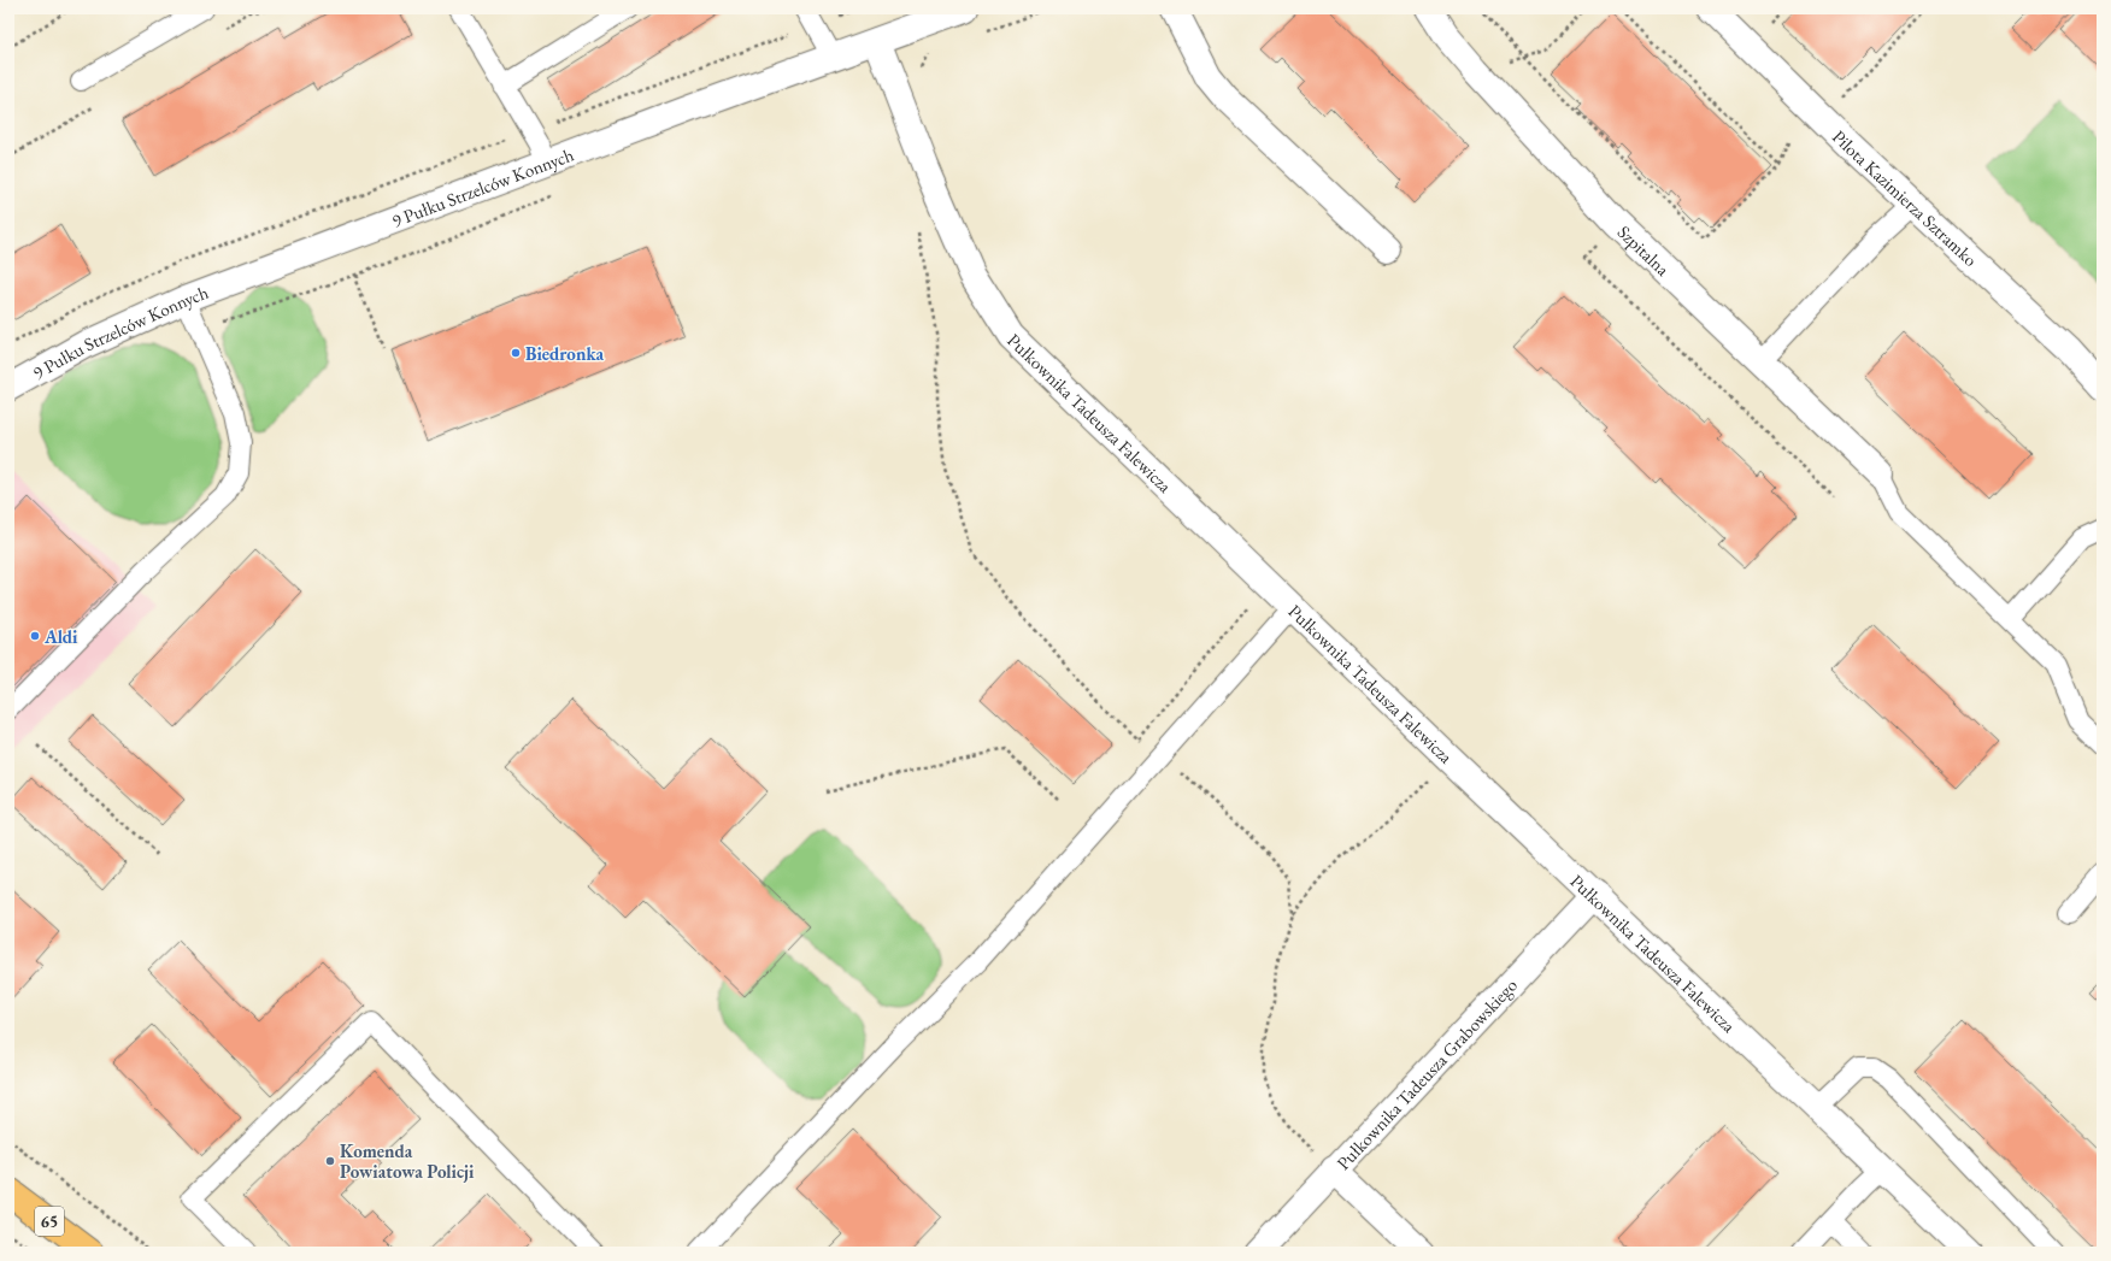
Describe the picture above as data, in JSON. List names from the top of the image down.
{
  "streets": {
    "main road": ["65"],
    "street": [
      "9 Pułku Strzelców Konnych",
      "Pilota Kazimierza Sztramko",
      "Szpitalna",
      "Pułkownika Tadeusza Falewicza",
      "Pułkownika Tadeusza Grabowskiego"
    ]
  },
  "crossings": [
    ["9 Pułku Strzelców Konnych", "Pułkownika Tadeusza Falewicza"],
    ["Pułkownika Tadeusza Falewicza", "Pułkownika Tadeusza Grabowskiego"]
  ],
  "places": ["Biedronka", "Aldi", "Komenda Powiatowa Policji"]
}
